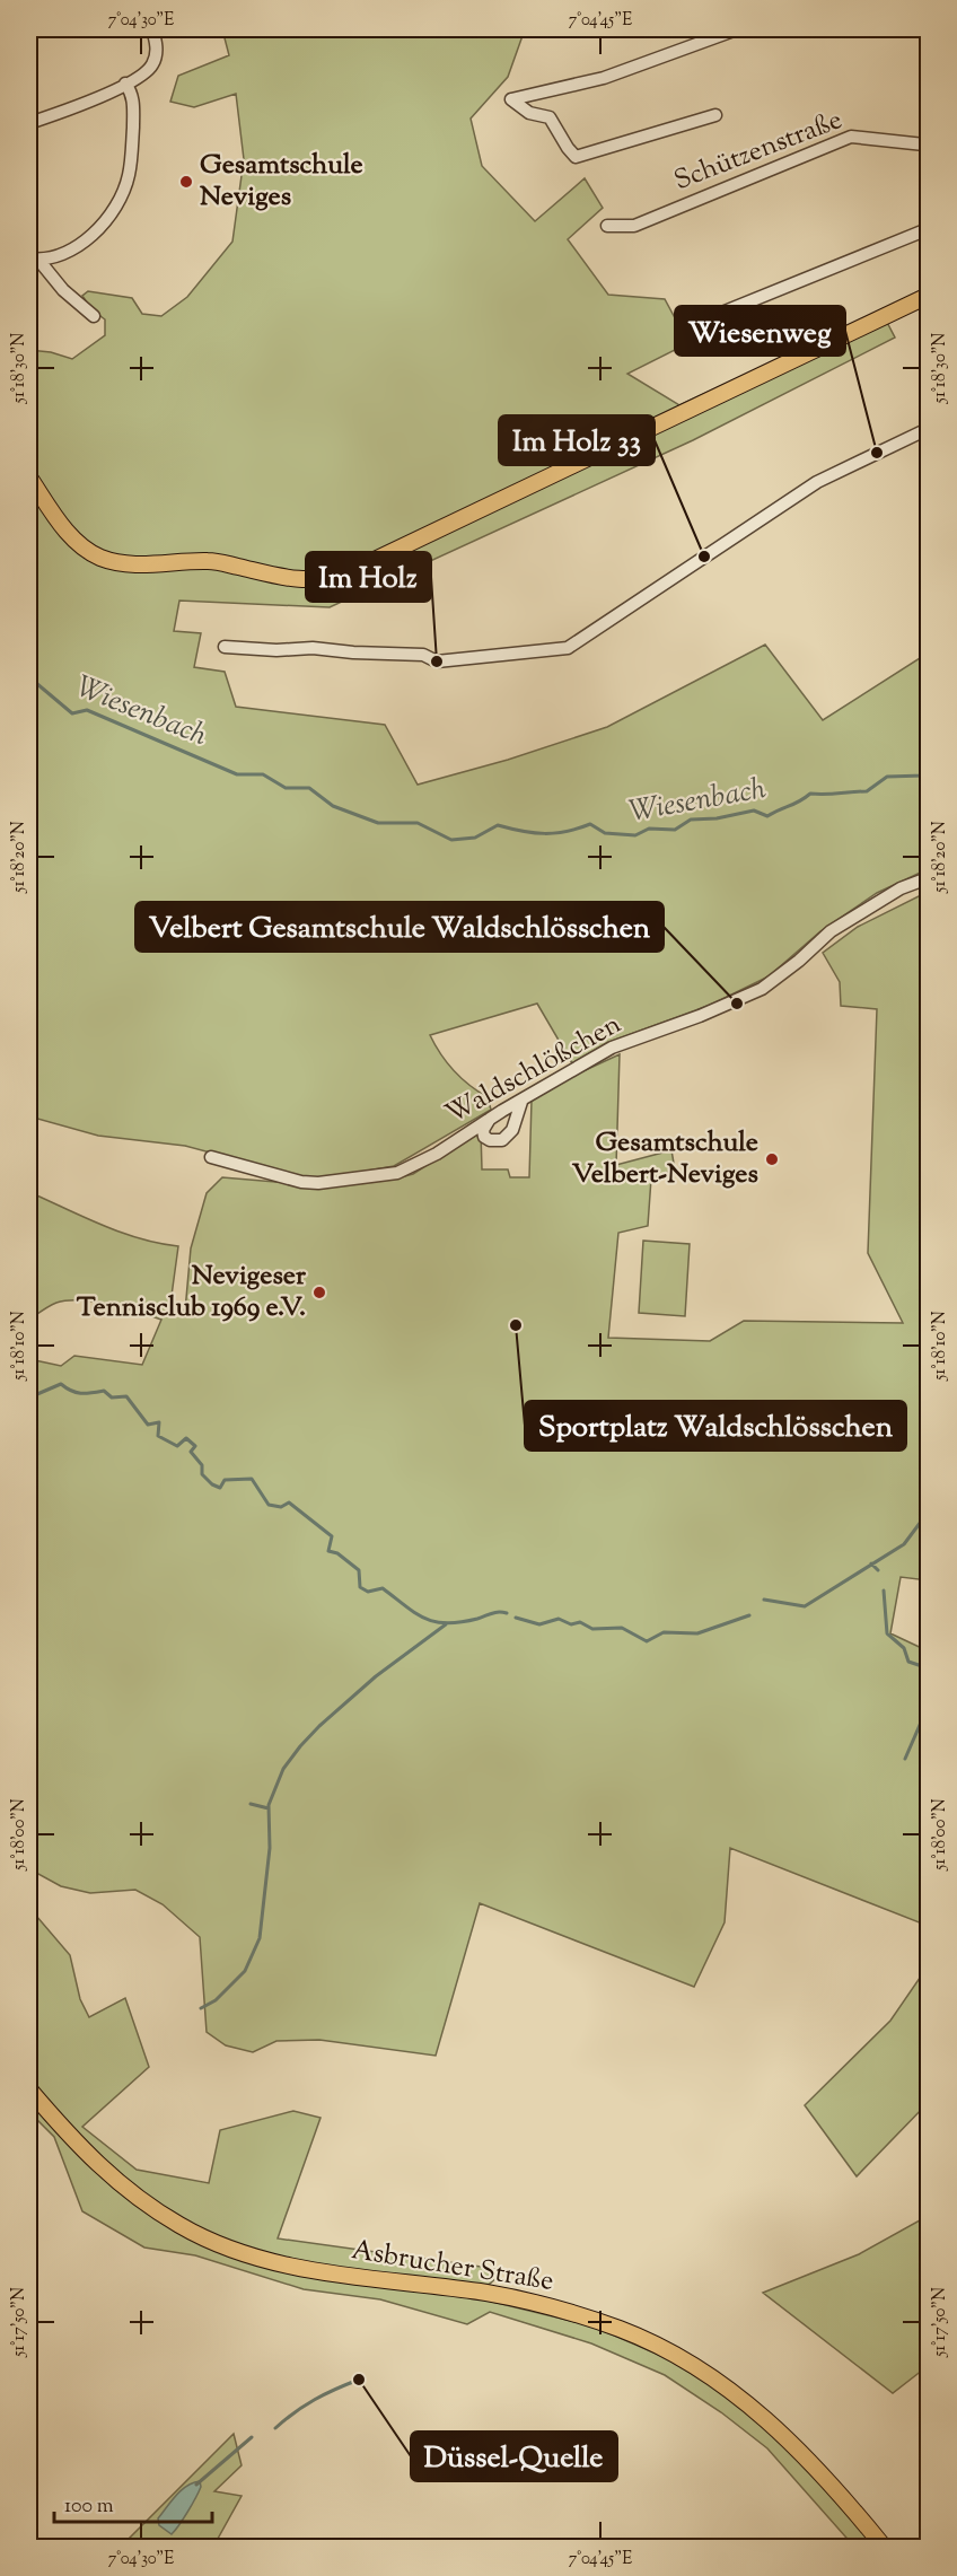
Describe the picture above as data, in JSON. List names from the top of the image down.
{
  "streets": {
    "main road": ["Asbrucher Straße"],
    "street": ["Schützenstraße", "Waldschlößchen"]
  },
  "water": ["Wiesenbach"],
  "places": [
    "Gesamtschule Neviges",
    "Wiesenweg",
    "Im Holz 33",
    "Im Holz",
    "Velbert Gesamtschule Waldschlösschen",
    "Gesamtschule Velbert-Neviges",
    "Nevigeser Tennisclub 1969 e.V.",
    "Sportplatz Waldschlösschen",
    "Düssel-Quelle"
  ],
  "scale_bar": "100 m",
  "coordinates": [
    "7°04'30\"E",
    "7°04'45\"E",
    "51°18'30\"N",
    "51°18'20\"N",
    "51°18'10\"N",
    "51°18'00\"N",
    "51°17'50\"N"
  ]
}
